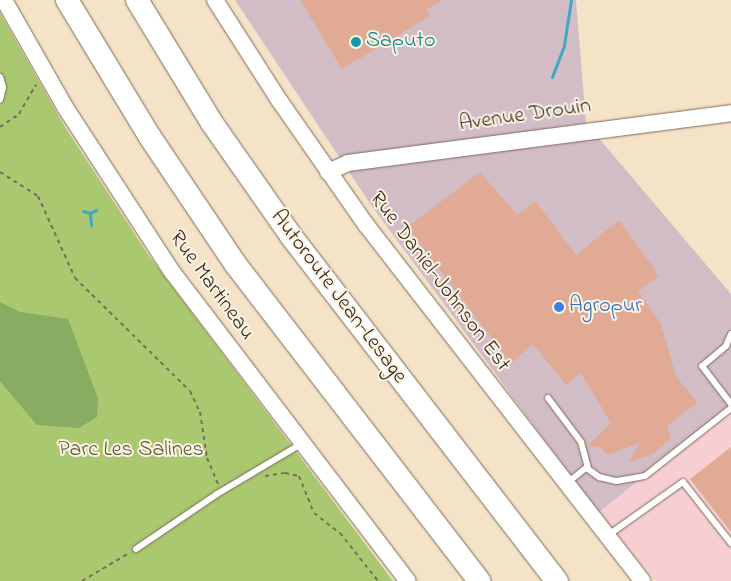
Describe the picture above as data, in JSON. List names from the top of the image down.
{
  "streets": {
    "highway": ["Autoroute Jean-Lesage"],
    "street": ["Avenue Drouin", "Rue Daniel-Johnson Est", "Rue Martineau"]
  },
  "crossings": [
    ["Avenue Drouin", "Rue Daniel-Johnson Est"]
  ],
  "parks": ["Parc Les Salines"],
  "places": ["Saputo", "Agropur"]
}
